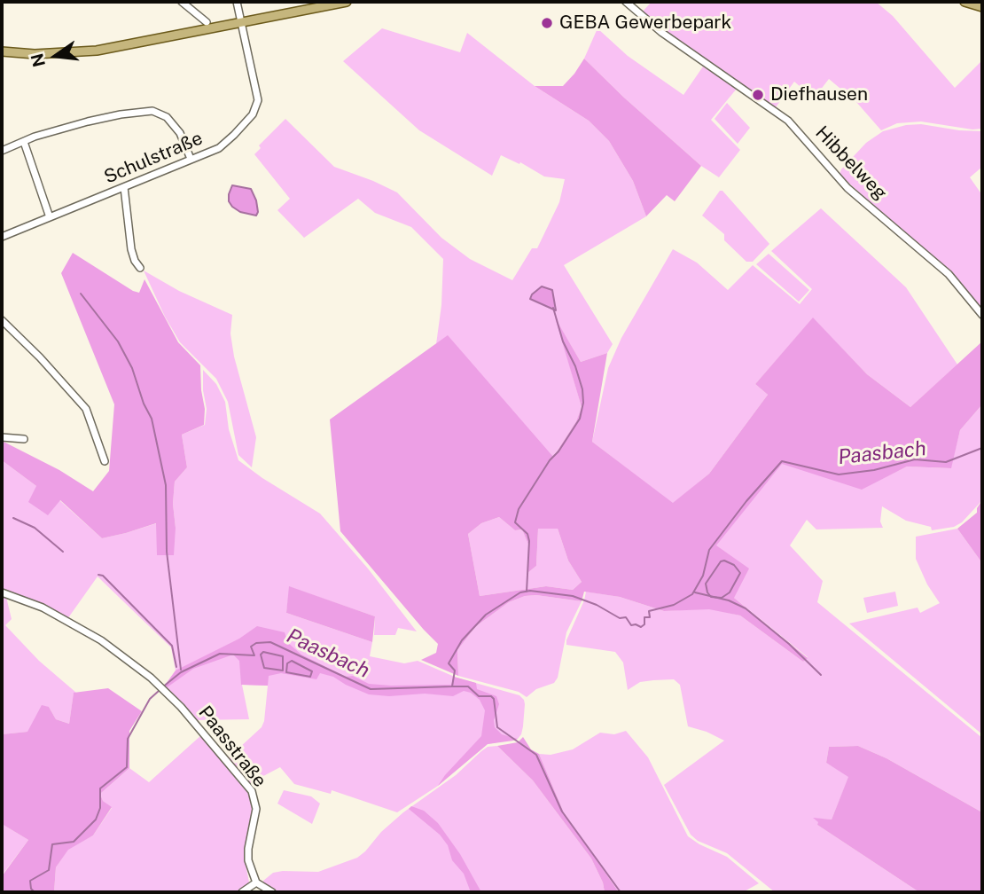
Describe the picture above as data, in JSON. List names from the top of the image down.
{
  "streets": {
    "street": ["Schulstraße", "Hibbelweg", "Paasstraße"]
  },
  "water": ["Paasbach"],
  "places": ["GEBA Gewerbepark", "Diefhausen"],
  "north": "left"
}
